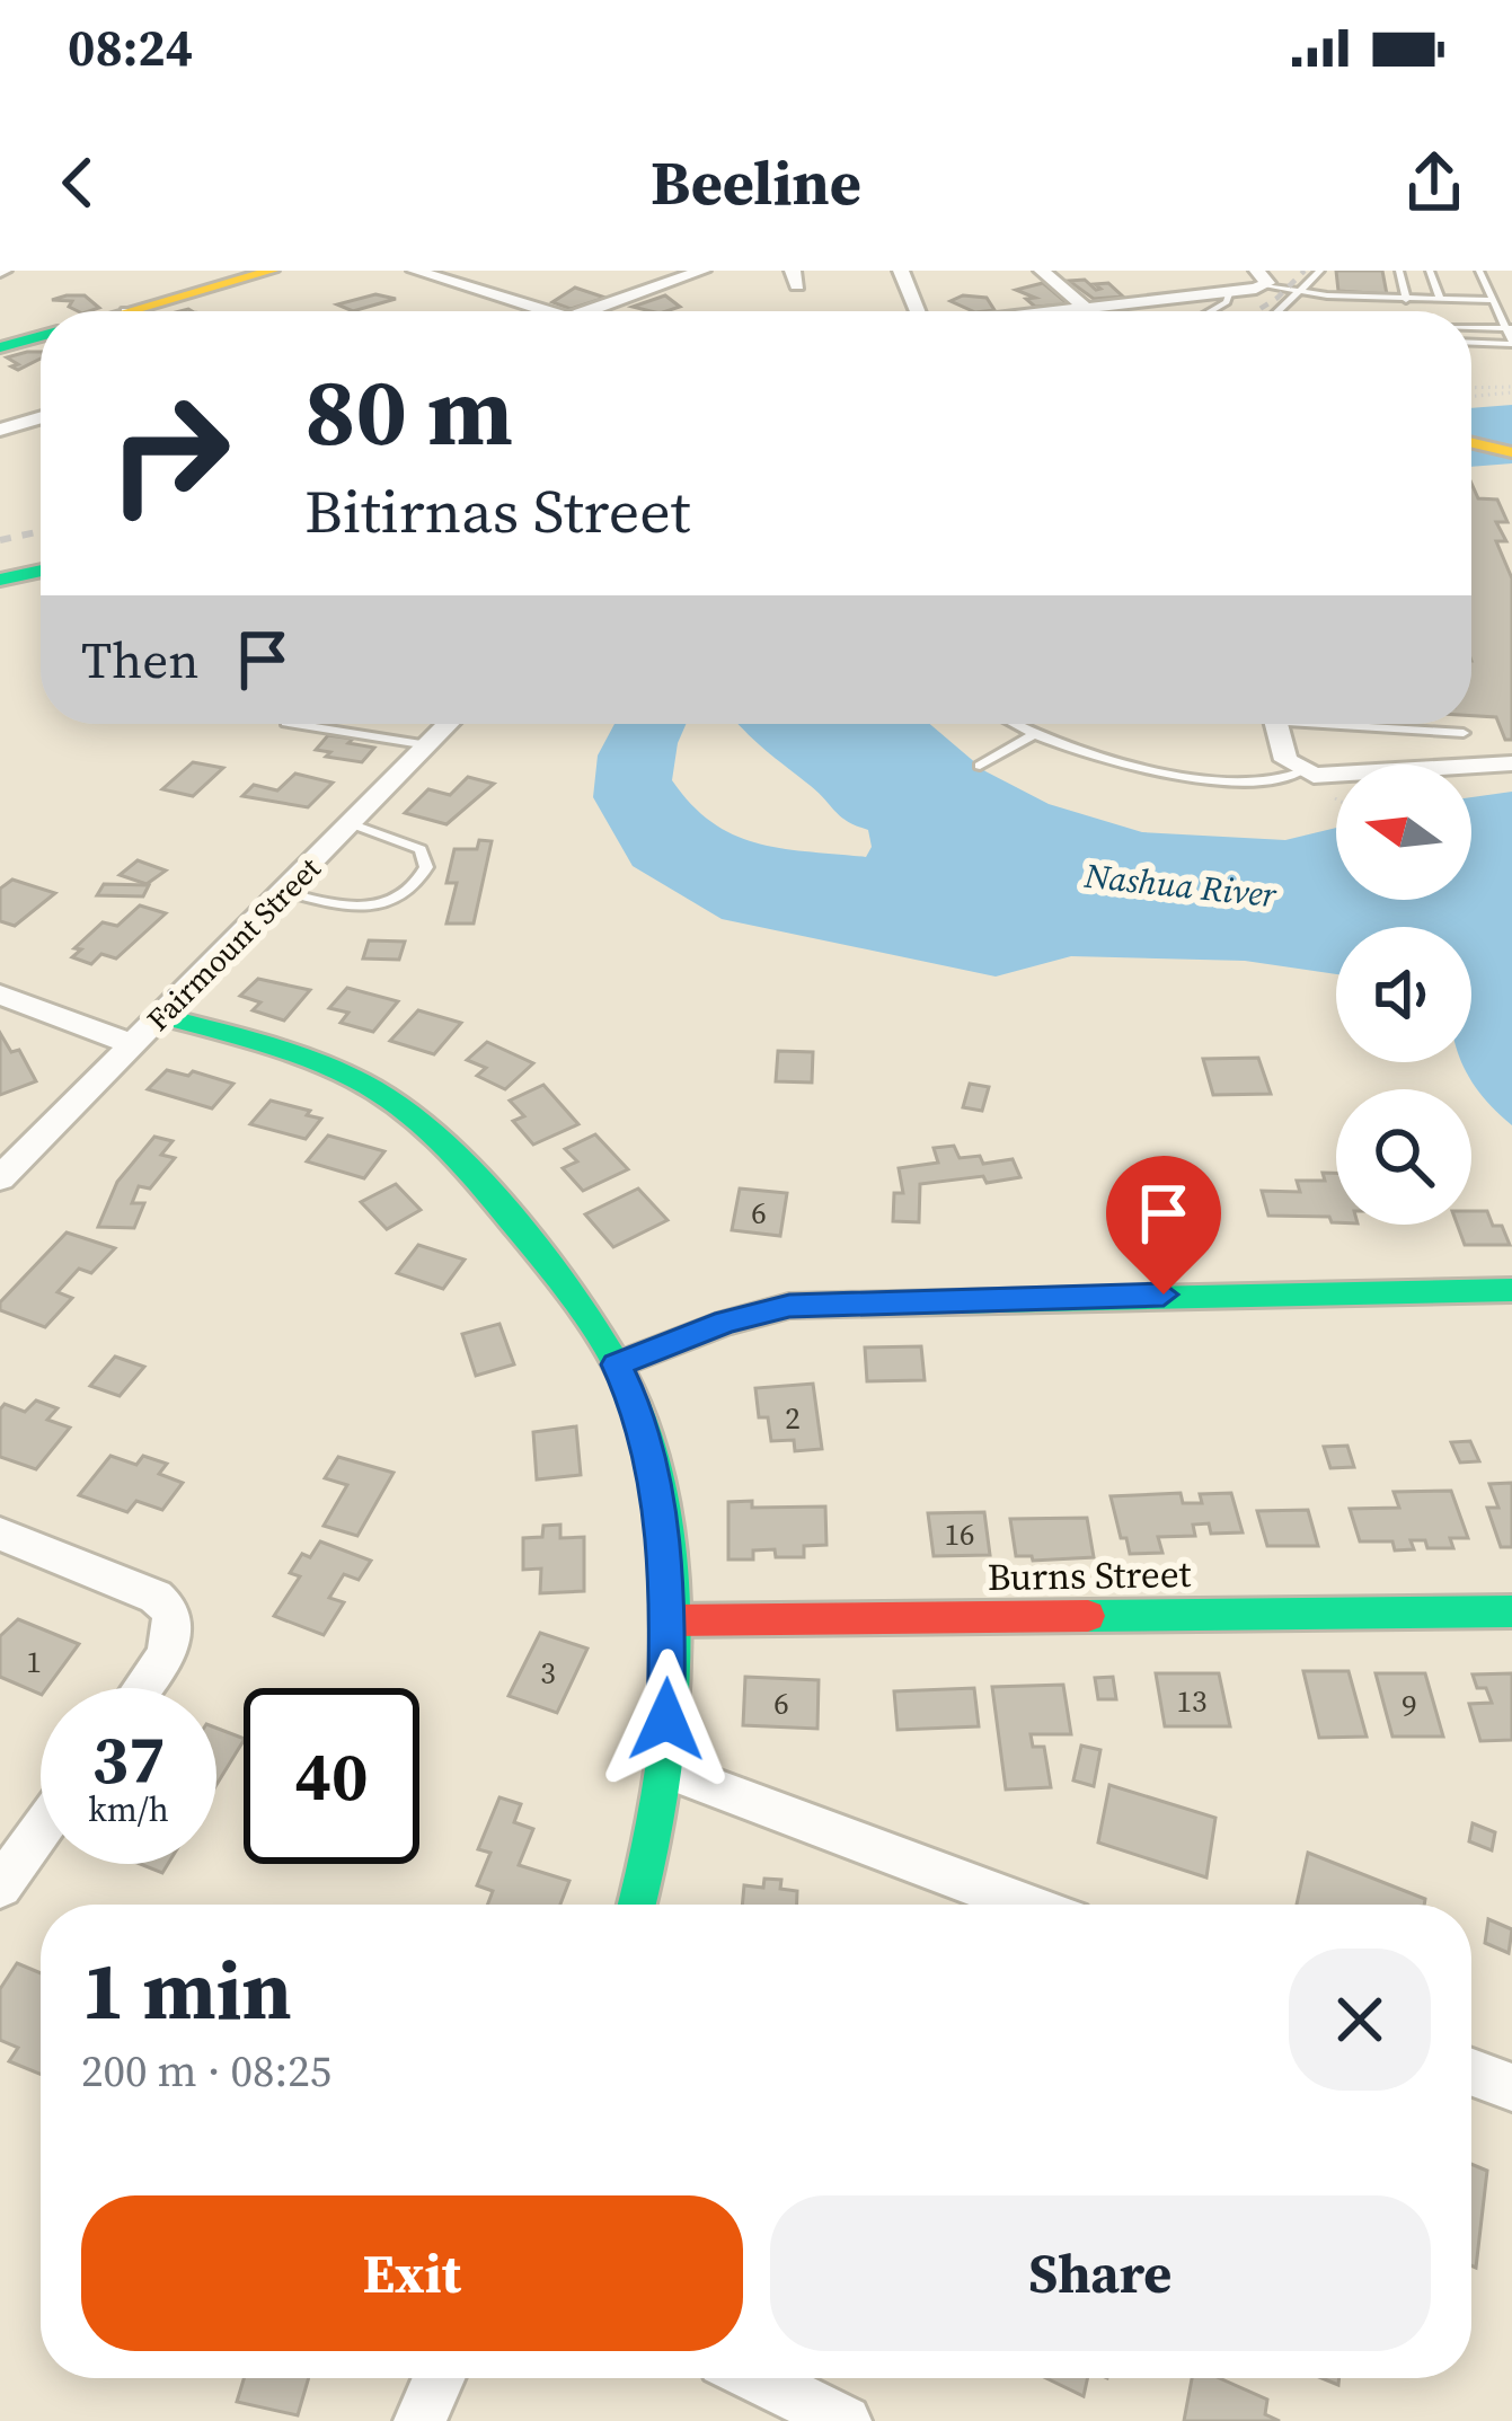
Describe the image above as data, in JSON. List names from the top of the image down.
{
  "streets": {
    "street": ["Fairmount Street", "Burns Street"]
  },
  "water": ["Nashua River"],
  "house_numbers": [
    "6",
    "2",
    "16",
    "1",
    "3",
    "13",
    "6",
    "9"
  ],
  "north": "left",
  "page": {
    "status": "08:24",
    "header": "Beeline",
    "turn": ["80 m", "Bitirnas Street"],
    "then": "Then",
    "speed": "37 km/h",
    "limit": "40",
    "heading": ["1 min", "200 m · 08:25"],
    "buttons": ["Exit", "Share"]
  }
}
